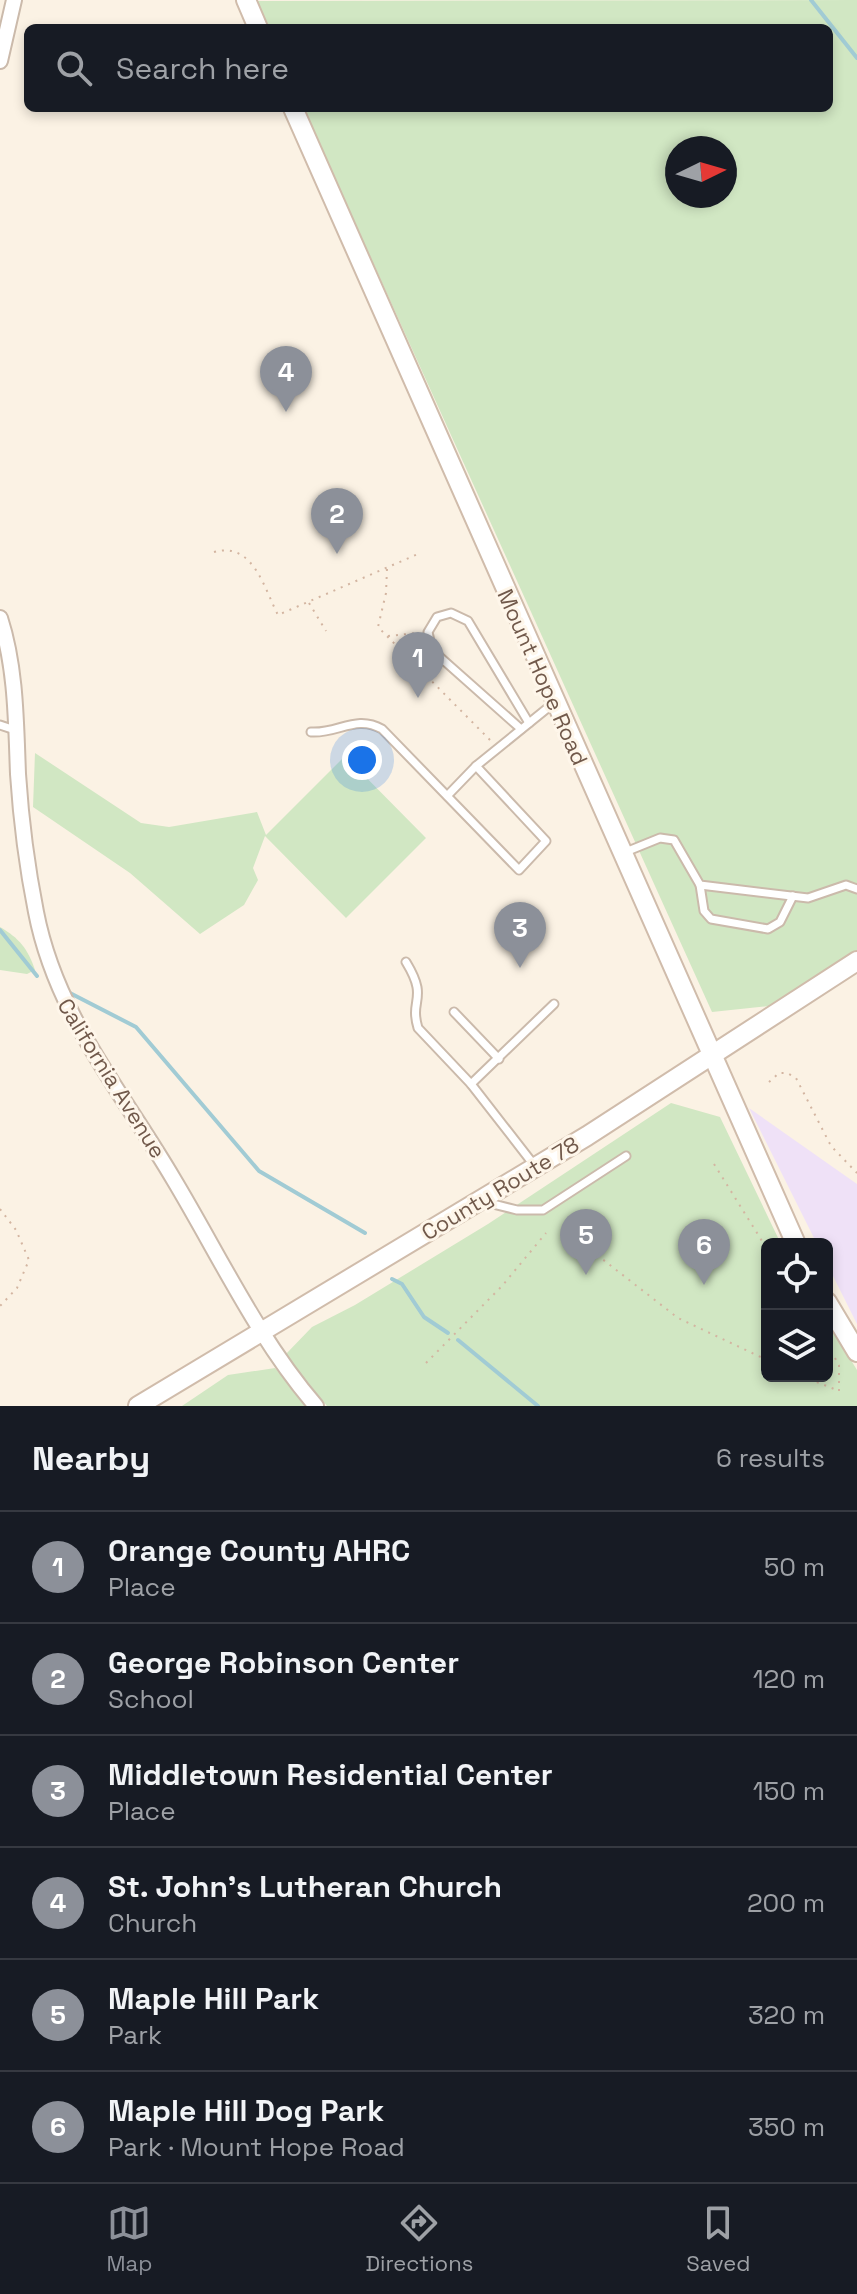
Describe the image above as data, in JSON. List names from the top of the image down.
{
  "streets": {
    "street": ["Mount Hope Road", "California Avenue", "County Route 78"]
  },
  "crossings": [
    ["Mount Hope Road", "County Route 78"],
    ["California Avenue", "County Route 78"]
  ],
  "north": "right",
  "page": {
    "search": "Search here",
    "pins": [
      "4",
      "2",
      "1",
      "3",
      "5",
      "6"
    ],
    "heading": ["Nearby", "6 results"],
    "list": [
      {
        "mark": "1",
        "name": "Orange County AHRC",
        "note": "Place",
        "value": "50 m"
      },
      {
        "mark": "2",
        "name": "George Robinson Center",
        "note": "School",
        "value": "120 m"
      },
      {
        "mark": "3",
        "name": "Middletown Residential Center",
        "note": "Place",
        "value": "150 m"
      },
      {
        "mark": "4",
        "name": "St. John's Lutheran Church",
        "note": "Church",
        "value": "200 m"
      },
      {
        "mark": "5",
        "name": "Maple Hill Park",
        "note": "Park",
        "value": "320 m"
      },
      {
        "mark": "6",
        "name": "Maple Hill Dog Park",
        "note": "Park · Mount Hope Road",
        "value": "350 m"
      }
    ],
    "nav": ["Map", "Directions", "Saved"]
  }
}
